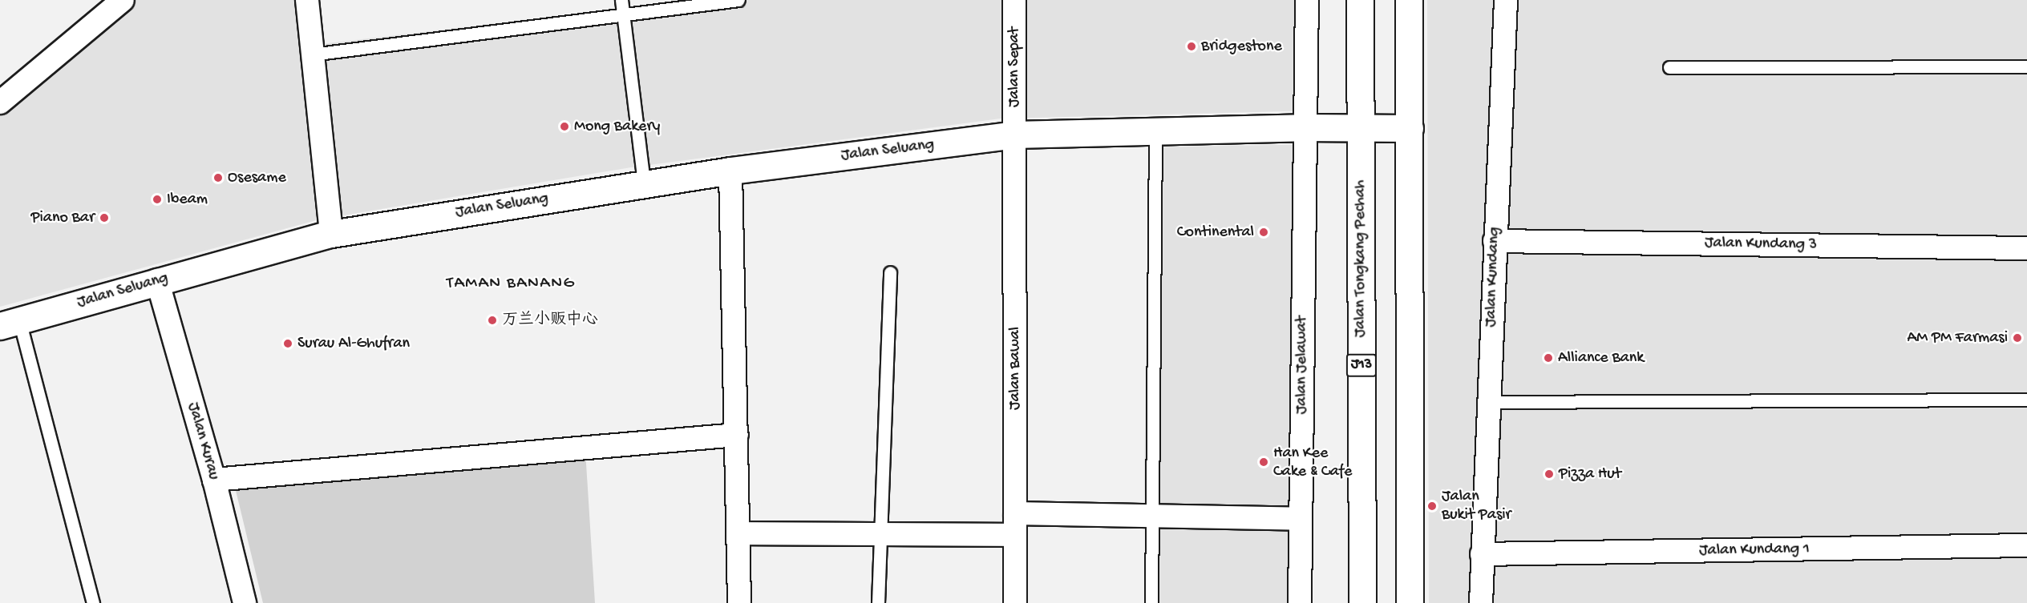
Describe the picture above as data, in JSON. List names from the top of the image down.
{
  "streets": {
    "street": [
      "Jalan Sepat",
      "Jalan Seluang",
      "Jalan Kundang 3",
      "Jalan Tongkang Pechah",
      "Jalan Kundang",
      "Jalan Jelawat",
      "J13",
      "Jalan Bawal",
      "Jalan Kurau",
      "Jalan Kundang 1"
    ]
  },
  "crossings": [
    ["Jalan Sepat", "Jalan Seluang"],
    ["Jalan Sepat", "Jalan Bawal"],
    ["Jalan Seluang", "Jalan Tongkang Pechah"],
    ["Jalan Seluang", "Jalan Jelawat"],
    ["Jalan Seluang", "Jalan Bawal"],
    ["Jalan Seluang", "Jalan Kurau"],
    ["Jalan Kundang 3", "Jalan Kundang"],
    ["Jalan Kundang", "Jalan Kundang 1"]
  ],
  "districts": ["TAMAN BANANG"],
  "places": [
    "Bridgestone",
    "Mong Bakery",
    "Osesame",
    "Ibeam",
    "Piano Bar",
    "Continental",
    "万兰小贩中心",
    "AM PM Farmasi",
    "Surau Al-Ghufran",
    "Alliance Bank",
    "Han Kee Cake & Cafe",
    "Pizza Hut",
    "Jalan Bukit Pasir"
  ]
}
